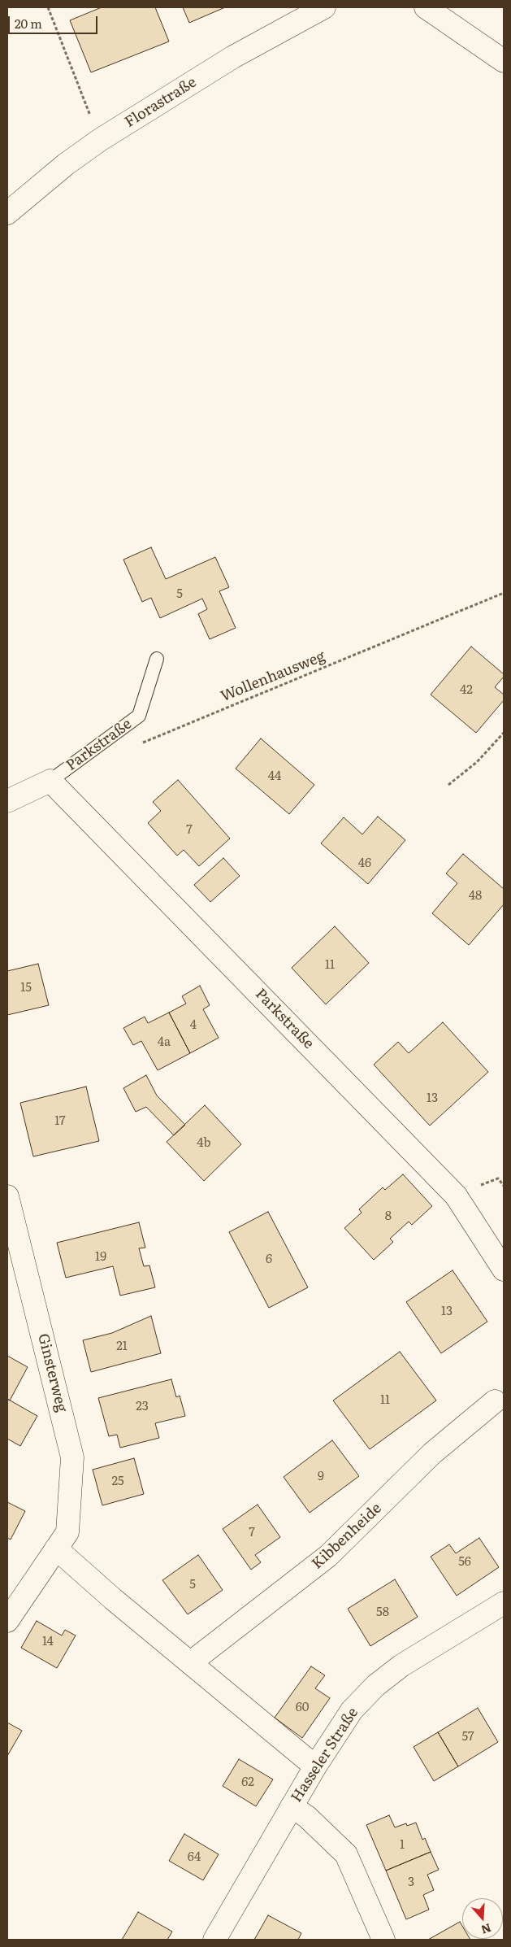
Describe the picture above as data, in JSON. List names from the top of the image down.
{
  "streets": {
    "street": [
      "Florastraße",
      "Parkstraße",
      "Ginsterweg",
      "Kibbenheide",
      "Hasseler Straße"
    ],
    "path": ["Wollenhausweg"]
  },
  "house_numbers": [
    "5",
    "42",
    "44",
    "7",
    "46",
    "48",
    "11",
    "15",
    "4",
    "4a",
    "13",
    "17",
    "4b",
    "8",
    "19",
    "6",
    "13",
    "21",
    "11",
    "23",
    "9",
    "25",
    "7",
    "56",
    "5",
    "58",
    "14",
    "60",
    "57",
    "62",
    "1",
    "64",
    "3"
  ],
  "scale_bar": "20 m",
  "north": "bottom"
}
